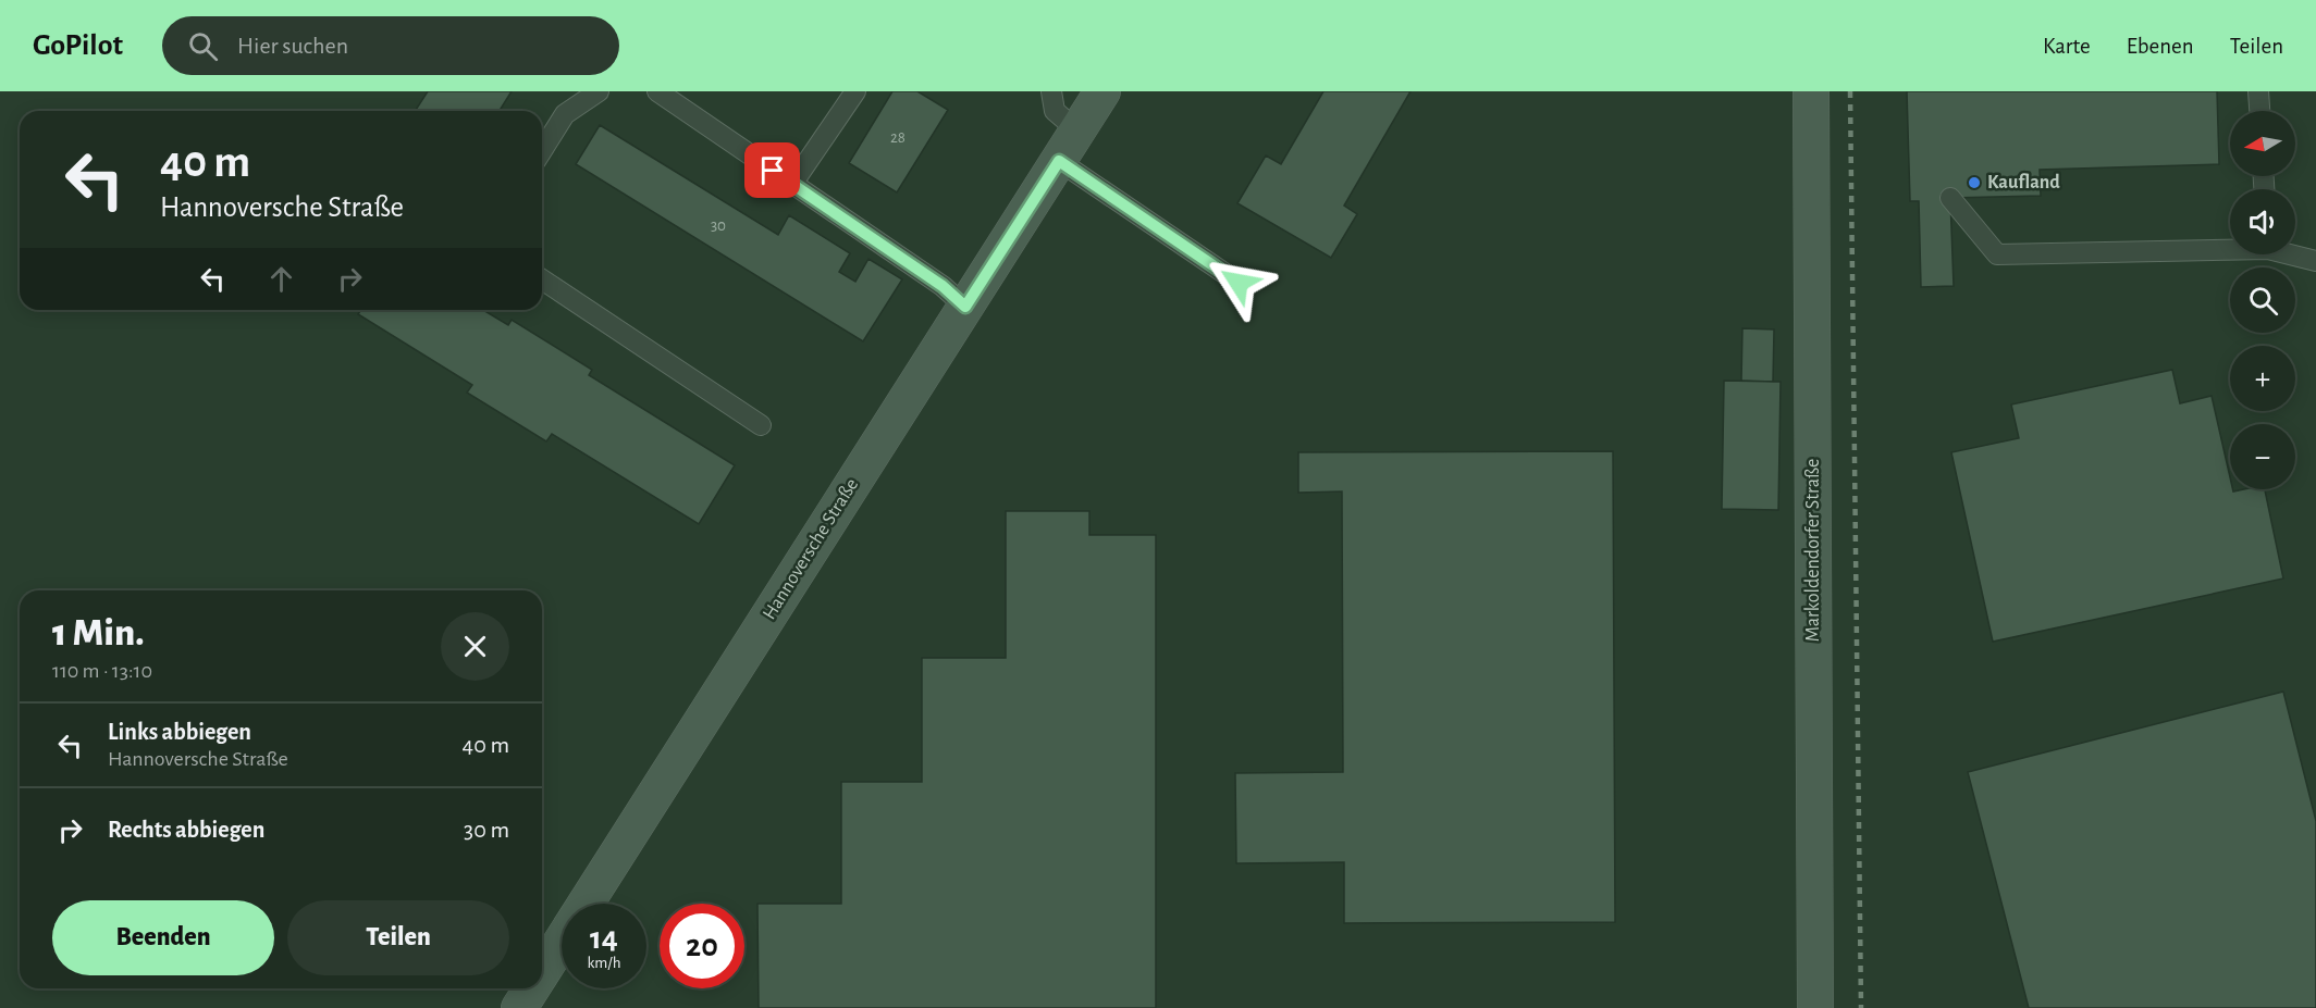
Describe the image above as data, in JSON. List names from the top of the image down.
{
  "streets": {
    "main road": ["Hannoversche Straße", "Markoldendorfer Straße"]
  },
  "places": ["Kaufland"],
  "house_numbers": ["28", "30"],
  "north": "left",
  "page": {
    "header": "GoPilot",
    "search": "Hier suchen",
    "nav": ["Karte", "Ebenen", "Teilen"],
    "map_buttons": ["+", "−"],
    "turn": ["40 m", "Hannoversche Straße"],
    "heading": ["1 Min.", "110 m · 13:10"],
    "list": [
      {
        "name": "Links abbiegen",
        "note": "Hannoversche Straße",
        "value": "40 m"
      },
      {
        "name": "Rechts abbiegen",
        "value": "30 m"
      }
    ],
    "buttons": ["Beenden", "Teilen"],
    "speed": "14 km/h",
    "limit": "20"
  }
}
